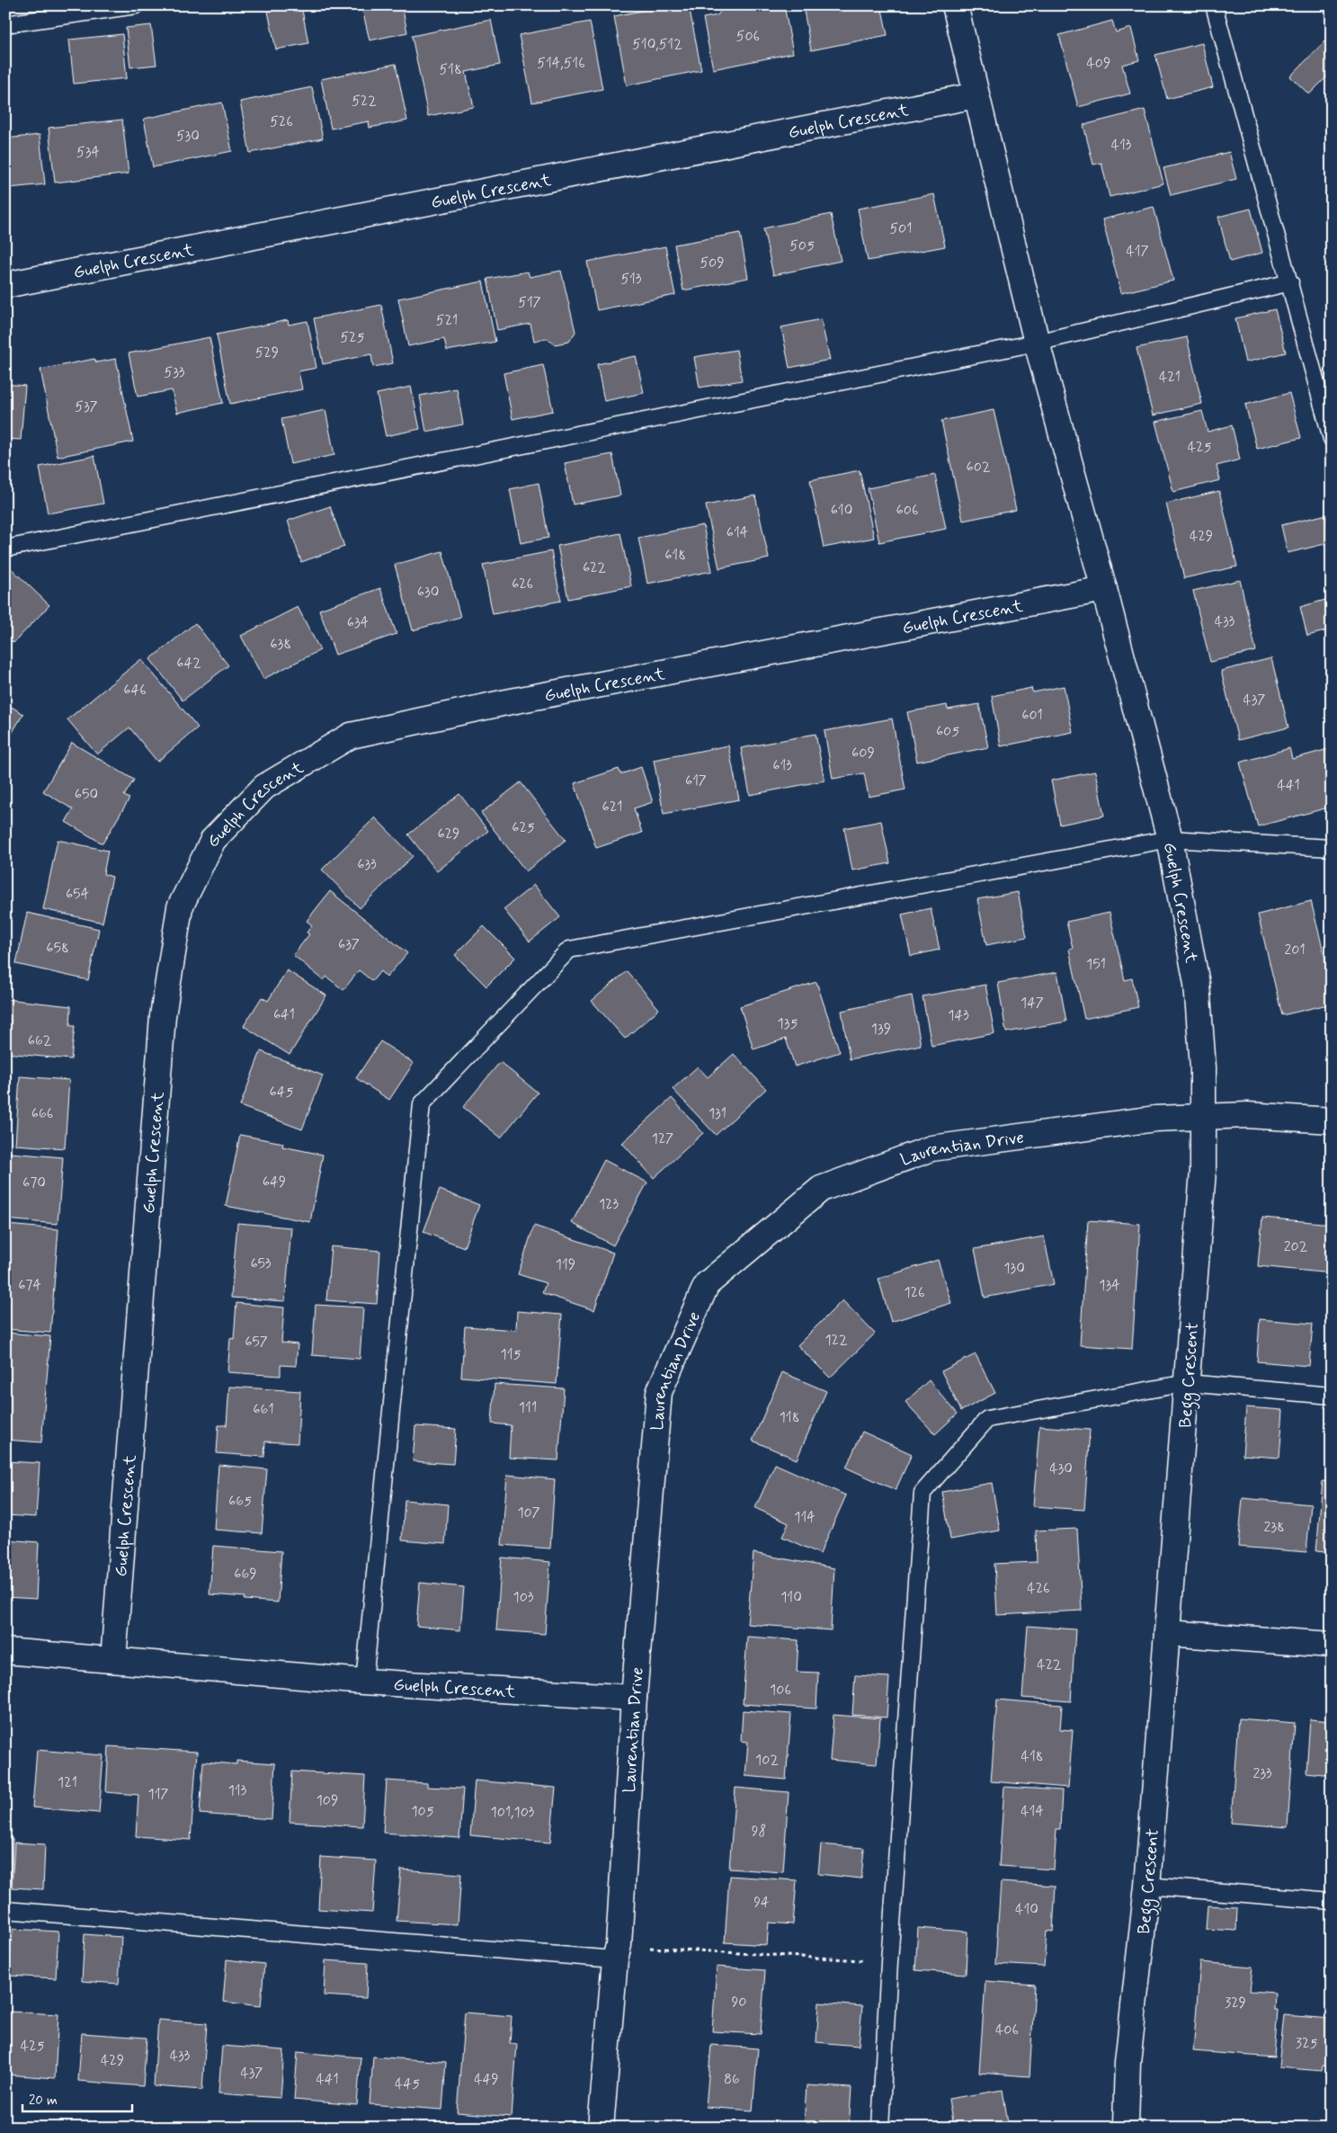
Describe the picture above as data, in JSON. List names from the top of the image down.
{
  "streets": {
    "street": ["Guelph Crescent", "Laurentian Drive", "Begg Crescent"]
  },
  "crossings": [
    ["Guelph Crescent", "Laurentian Drive"],
    ["Guelph Crescent", "Begg Crescent"],
    ["Laurentian Drive", "Begg Crescent"]
  ],
  "house_numbers": [
    "506",
    "510,512",
    "514,516",
    "409",
    "518",
    "522",
    "526",
    "530",
    "413",
    "534",
    "501",
    "505",
    "417",
    "509",
    "513",
    "517",
    "521",
    "525",
    "529",
    "533",
    "421",
    "537",
    "425",
    "602",
    "610",
    "606",
    "614",
    "429",
    "618",
    "622",
    "626",
    "630",
    "433",
    "634",
    "638",
    "642",
    "646",
    "437",
    "601",
    "605",
    "609",
    "613",
    "617",
    "441",
    "650",
    "621",
    "625",
    "629",
    "633",
    "654",
    "637",
    "658",
    "201",
    "151",
    "147",
    "641",
    "143",
    "135",
    "139",
    "662",
    "645",
    "666",
    "131",
    "127",
    "649",
    "670",
    "123",
    "202",
    "653",
    "119",
    "130",
    "674",
    "134",
    "126",
    "122",
    "657",
    "115",
    "111",
    "661",
    "118",
    "430",
    "665",
    "107",
    "114",
    "238",
    "669",
    "426",
    "103",
    "110",
    "422",
    "106",
    "418",
    "102",
    "233",
    "121",
    "113",
    "117",
    "109",
    "105",
    "414",
    "101,103",
    "98",
    "94",
    "410",
    "90",
    "329",
    "406",
    "325",
    "425",
    "433",
    "429",
    "437",
    "441",
    "449",
    "86",
    "445"
  ],
  "scale_bar": "20 m"
}
